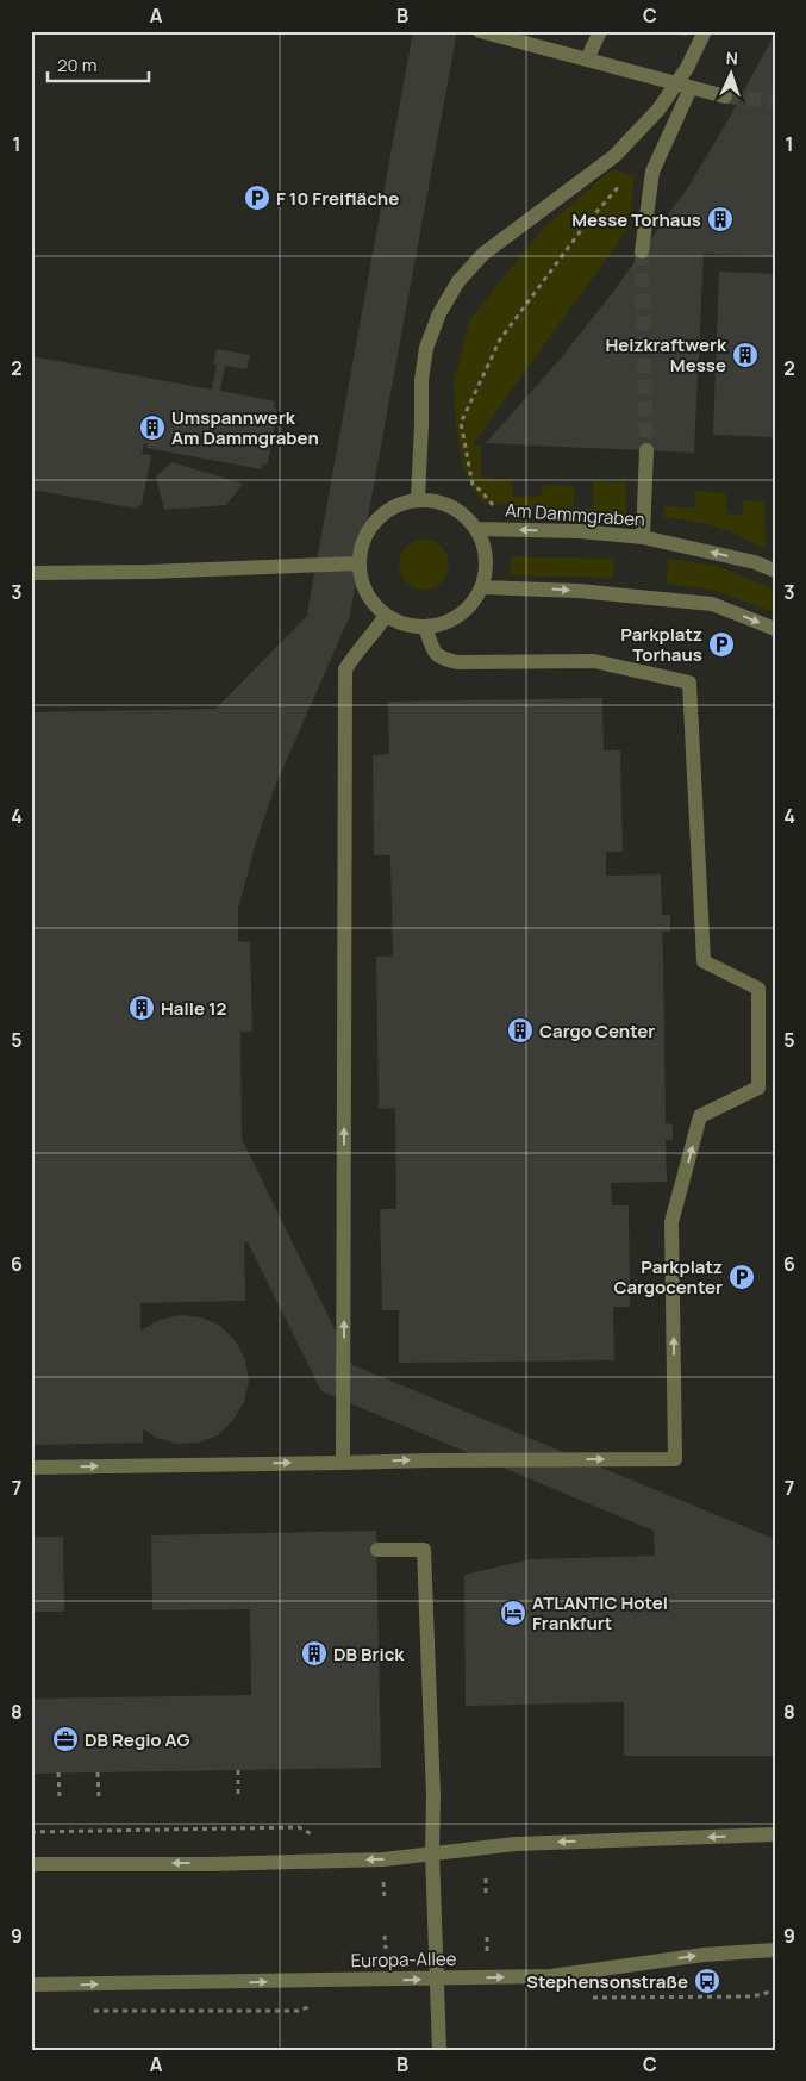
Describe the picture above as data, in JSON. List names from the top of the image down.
{
  "streets": {
    "street": ["Am Dammgraben", "Europa-Allee"]
  },
  "places": {
    "parking": ["F 10 Freifläche", "Parkplatz Torhaus", "Parkplatz Cargocenter"],
    "building": [
      "Messe Torhaus",
      "Heizkraftwerk Messe",
      "Umspannwerk Am Dammgraben",
      "Halle 12",
      "Cargo Center",
      "DB Brick"
    ],
    "hotel": ["ATLANTIC Hotel Frankfurt"],
    "office": ["DB Regio AG"],
    "bus stop": ["Stephensonstraße"]
  },
  "scale_bar": "20 m",
  "north": "top",
  "grid": {
    "columns": ["A", "B", "C"],
    "rows": [
      "1",
      "2",
      "3",
      "4",
      "5",
      "6",
      "7",
      "8",
      "9"
    ]
  }
}
